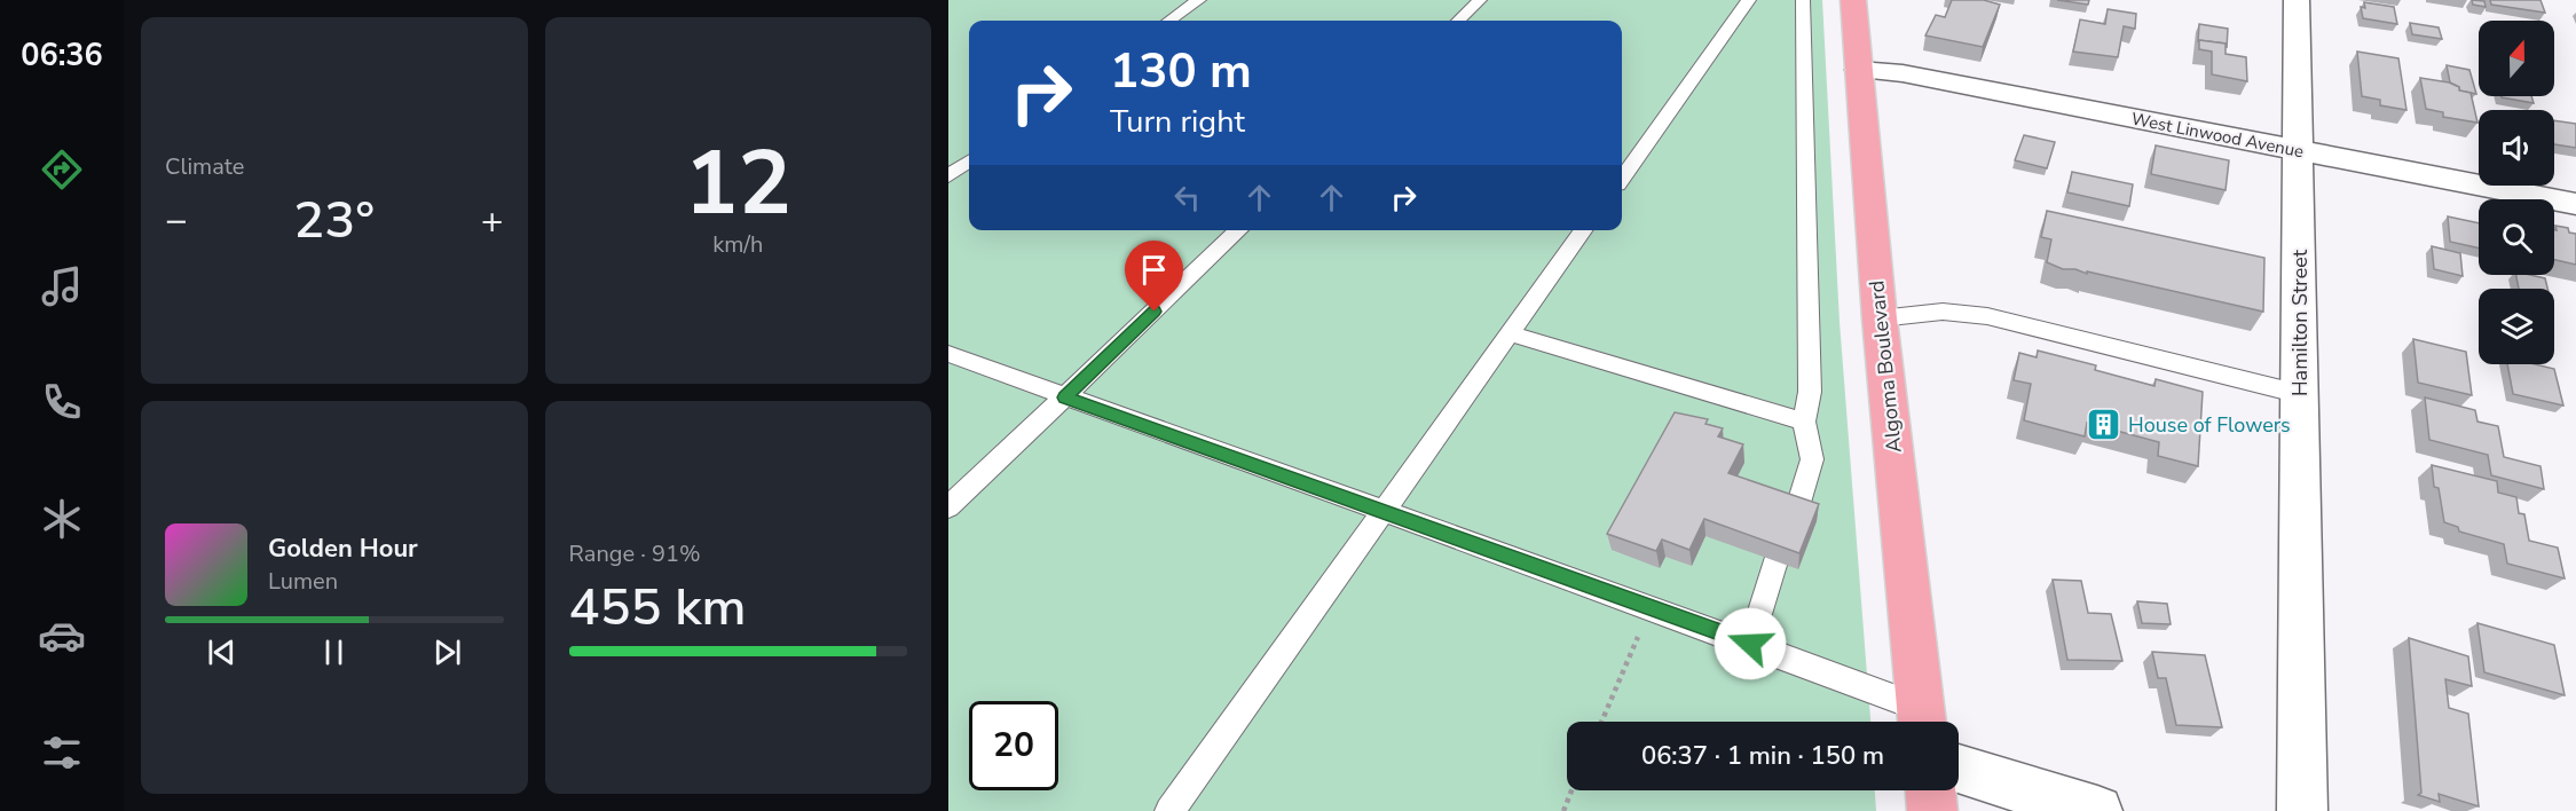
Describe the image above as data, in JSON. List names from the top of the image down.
{
  "streets": {
    "main road": ["Algoma Boulevard"],
    "street": ["West Linwood Avenue", "Hamilton Street"]
  },
  "crossings": [
    ["West Linwood Avenue", "Hamilton Street"],
    ["West Linwood Avenue", "Algoma Boulevard"]
  ],
  "places": {
    "building": ["House of Flowers"]
  },
  "north": "top",
  "page": {
    "tabs": "06:36",
    "tile": [
      "Climate",
      ["12", "km/h"],
      ["Range · 91%", "455 km"]
    ],
    "turn": ["130 m", "Turn right"],
    "heat": ["−", "23°", "+"],
    "song": ["Golden Hour", "Lumen"],
    "limit": "20",
    "trip": "06:37 · 1 min · 150 m"
  }
}
